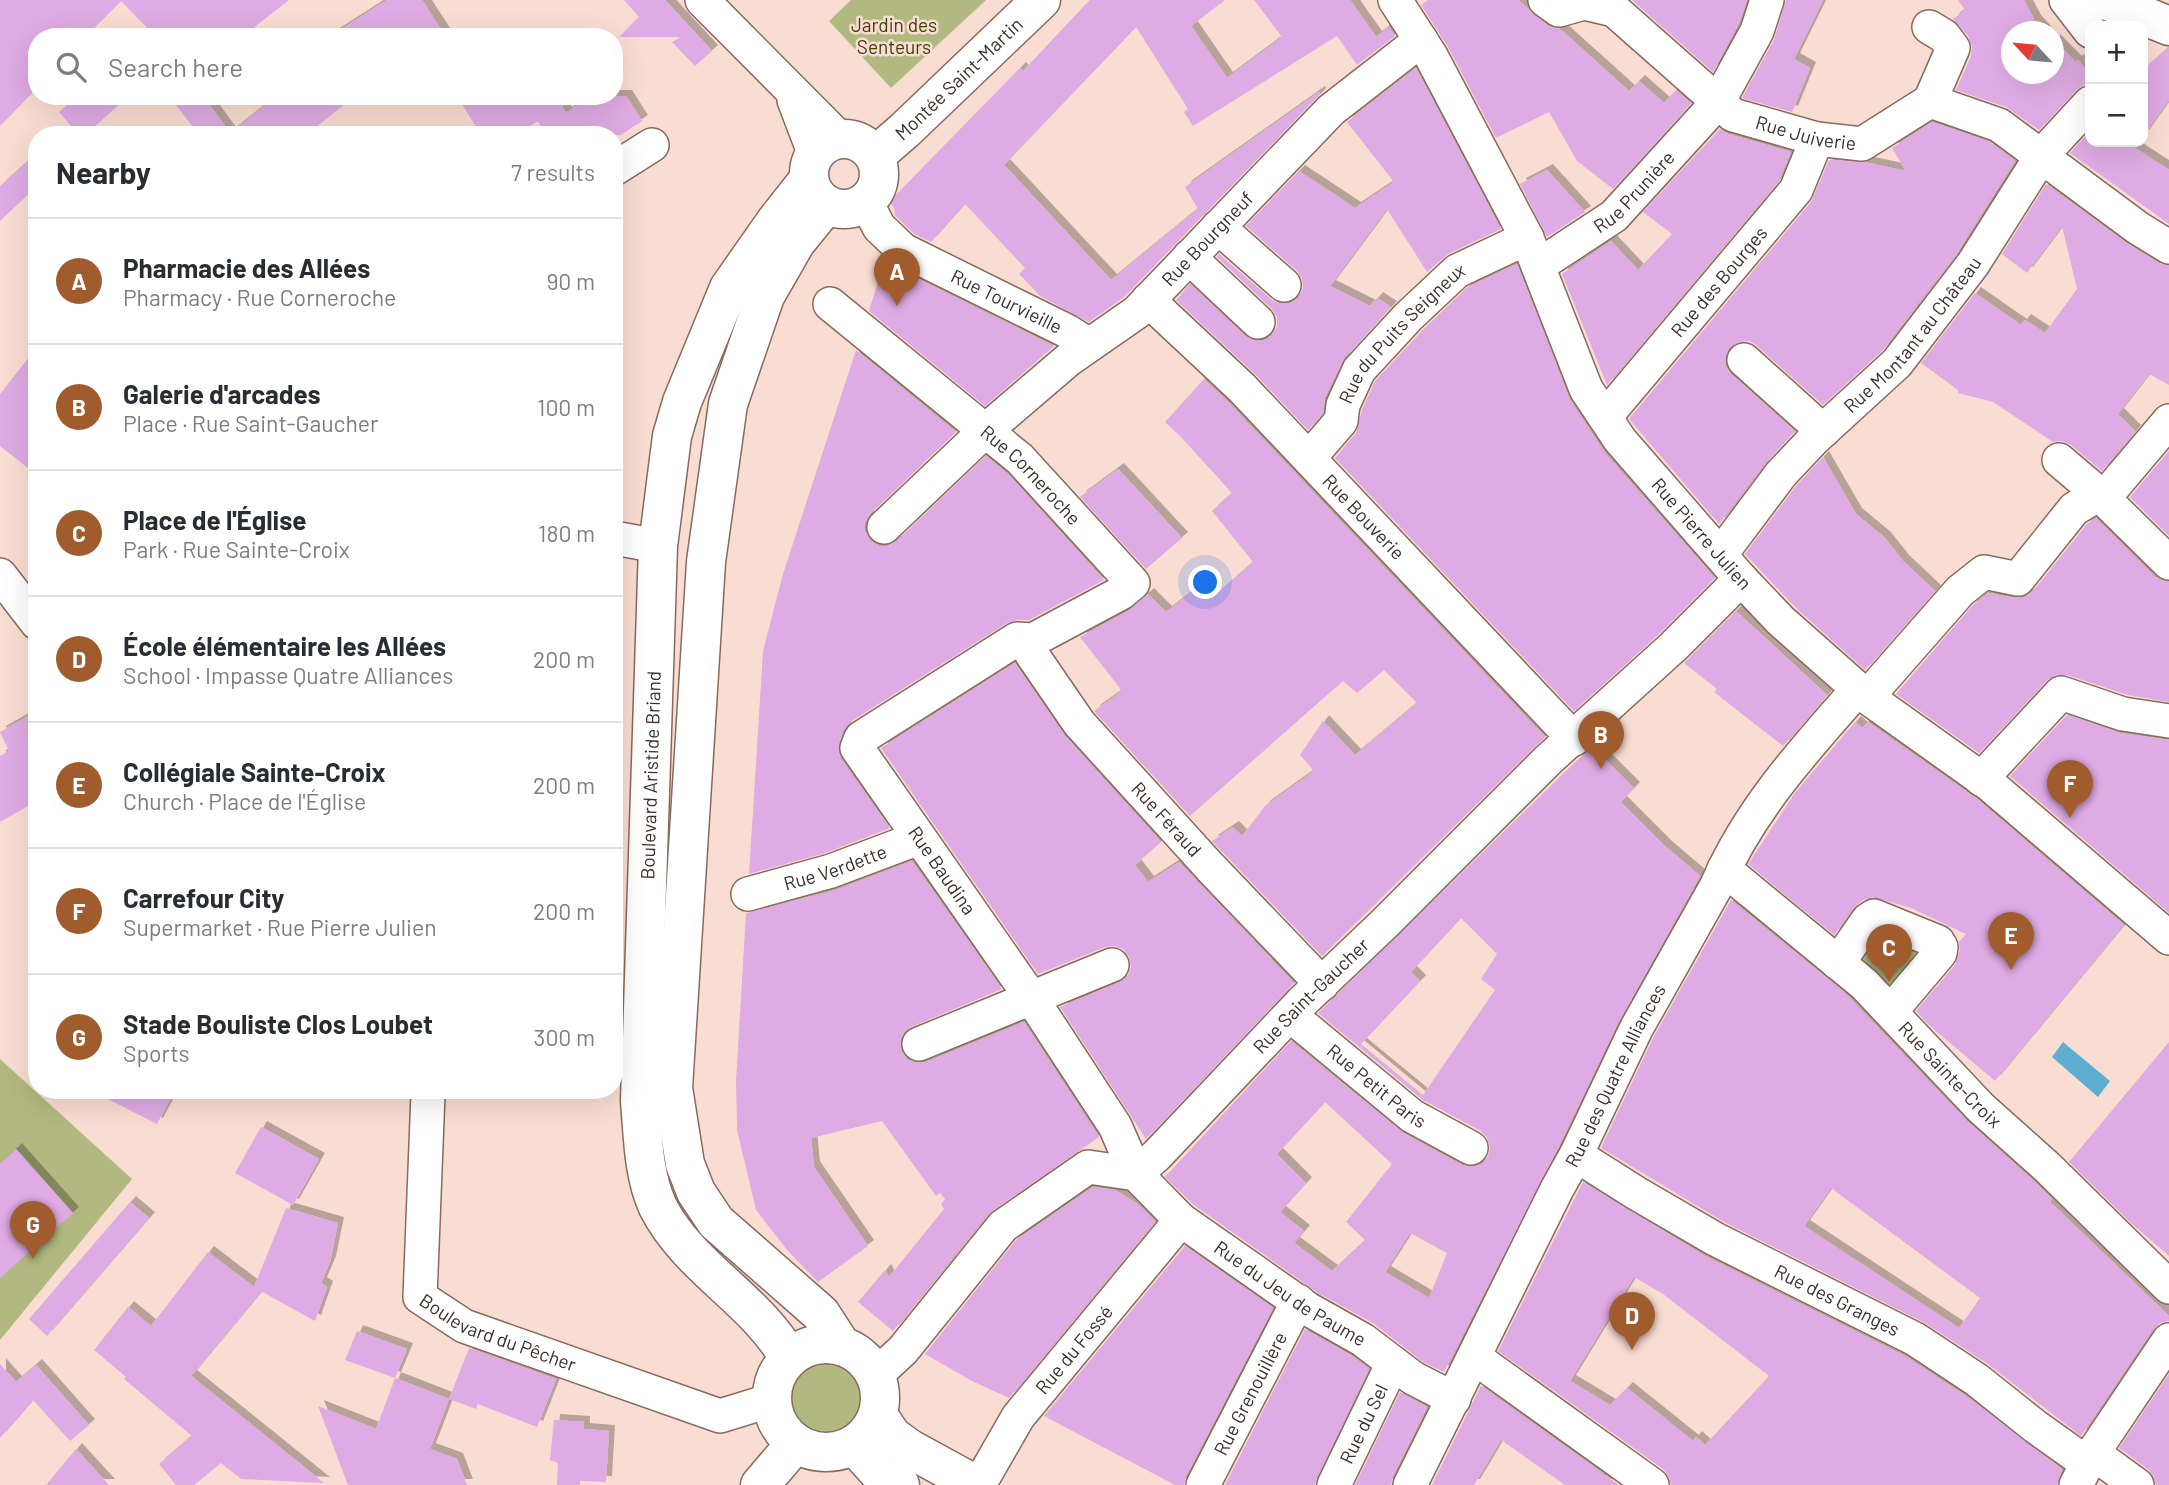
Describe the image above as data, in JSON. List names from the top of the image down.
{
  "streets": {
    "main road": ["Montée Saint-Martin", "Boulevard Aristide Briand"],
    "street": [
      "Rue Juiverie",
      "Rue Prunière",
      "Rue Bourgneuf",
      "Rue des Bourges",
      "Rue Tourvieille",
      "Rue Montant au Château",
      "Rue du Puits Seigneux",
      "Rue Corneroche",
      "Rue Bouverie",
      "Rue Pierre Julien",
      "Rue Féraud",
      "Rue Verdette",
      "Rue Baudina",
      "Rue Saint-Gaucher",
      "Rue Sainte-Croix",
      "Rue des Quatre Alliances",
      "Rue Petit Paris",
      "Rue du Jeu de Paume",
      "Rue des Granges",
      "Boulevard du Pêcher",
      "Rue du Fossé",
      "Rue Grenouillère",
      "Rue du Sel"
    ]
  },
  "crossings": [
    ["Montée Saint-Martin", "Boulevard Aristide Briand"],
    ["Rue Juiverie", "Rue Prunière"],
    ["Rue Juiverie", "Rue des Bourges"],
    ["Rue Prunière", "Rue du Puits Seigneux"],
    ["Rue Prunière", "Rue Pierre Julien"],
    ["Rue Bourgneuf", "Rue Tourvieille"],
    ["Rue Bourgneuf", "Rue Corneroche"],
    ["Rue Bourgneuf", "Rue Bouverie"],
    ["Rue Bourgneuf", "Rue Pierre Julien"],
    ["Rue des Bourges", "Rue Pierre Julien"],
    ["Rue Montant au Château", "Rue Pierre Julien"],
    ["Rue Montant au Château", "Rue Saint-Gaucher"],
    ["Rue du Puits Seigneux", "Rue Bouverie"],
    ["Rue du Puits Seigneux", "Rue Pierre Julien"],
    ["Rue Corneroche", "Rue Féraud"],
    ["Rue Corneroche", "Rue Baudina"],
    ["Rue Bouverie", "Rue Saint-Gaucher"],
    ["Rue Pierre Julien", "Rue Saint-Gaucher"],
    ["Rue Pierre Julien", "Rue des Quatre Alliances"],
    ["Boulevard Aristide Briand", "Boulevard du Pêcher"],
    ["Rue Féraud", "Rue Baudina"],
    ["Rue Féraud", "Rue Saint-Gaucher"],
    ["Rue Verdette", "Rue Baudina"],
    ["Rue Baudina", "Rue Saint-Gaucher"],
    ["Rue Baudina", "Rue du Jeu de Paume"],
    ["Rue Saint-Gaucher", "Rue Petit Paris"],
    ["Rue Saint-Gaucher", "Rue du Jeu de Paume"],
    ["Rue Sainte-Croix", "Rue des Quatre Alliances"],
    ["Rue des Quatre Alliances", "Rue du Jeu de Paume"],
    ["Rue des Quatre Alliances", "Rue des Granges"],
    ["Rue du Jeu de Paume", "Rue du Fossé"],
    ["Rue du Jeu de Paume", "Rue Grenouillère"],
    ["Rue du Jeu de Paume", "Rue du Sel"]
  ],
  "parks": ["Jardin des Senteurs"],
  "north": "top left",
  "page": {
    "map_buttons": ["+", "−"],
    "search": "Search here",
    "heading": ["Nearby", "7 results"],
    "list": [
      {
        "mark": "A",
        "name": "Pharmacie des Allées",
        "note": "Pharmacy · Rue Corneroche",
        "value": "90 m"
      },
      {
        "mark": "B",
        "name": "Galerie d'arcades",
        "note": "Place · Rue Saint-Gaucher",
        "value": "100 m"
      },
      {
        "mark": "C",
        "name": "Place de l'Église",
        "note": "Park · Rue Sainte-Croix",
        "value": "180 m"
      },
      {
        "mark": "D",
        "name": "École élémentaire les Allées",
        "note": "School · Impasse Quatre Alliances",
        "value": "200 m"
      },
      {
        "mark": "E",
        "name": "Collégiale Sainte-Croix",
        "note": "Church · Place de l'Église",
        "value": "200 m"
      },
      {
        "mark": "F",
        "name": "Carrefour City",
        "note": "Supermarket · Rue Pierre Julien",
        "value": "200 m"
      },
      {
        "mark": "G",
        "name": "Stade Bouliste Clos Loubet",
        "note": "Sports",
        "value": "300 m"
      }
    ],
    "pins": [
      "A",
      "B",
      "F",
      "E",
      "C",
      "G",
      "D"
    ]
  }
}
